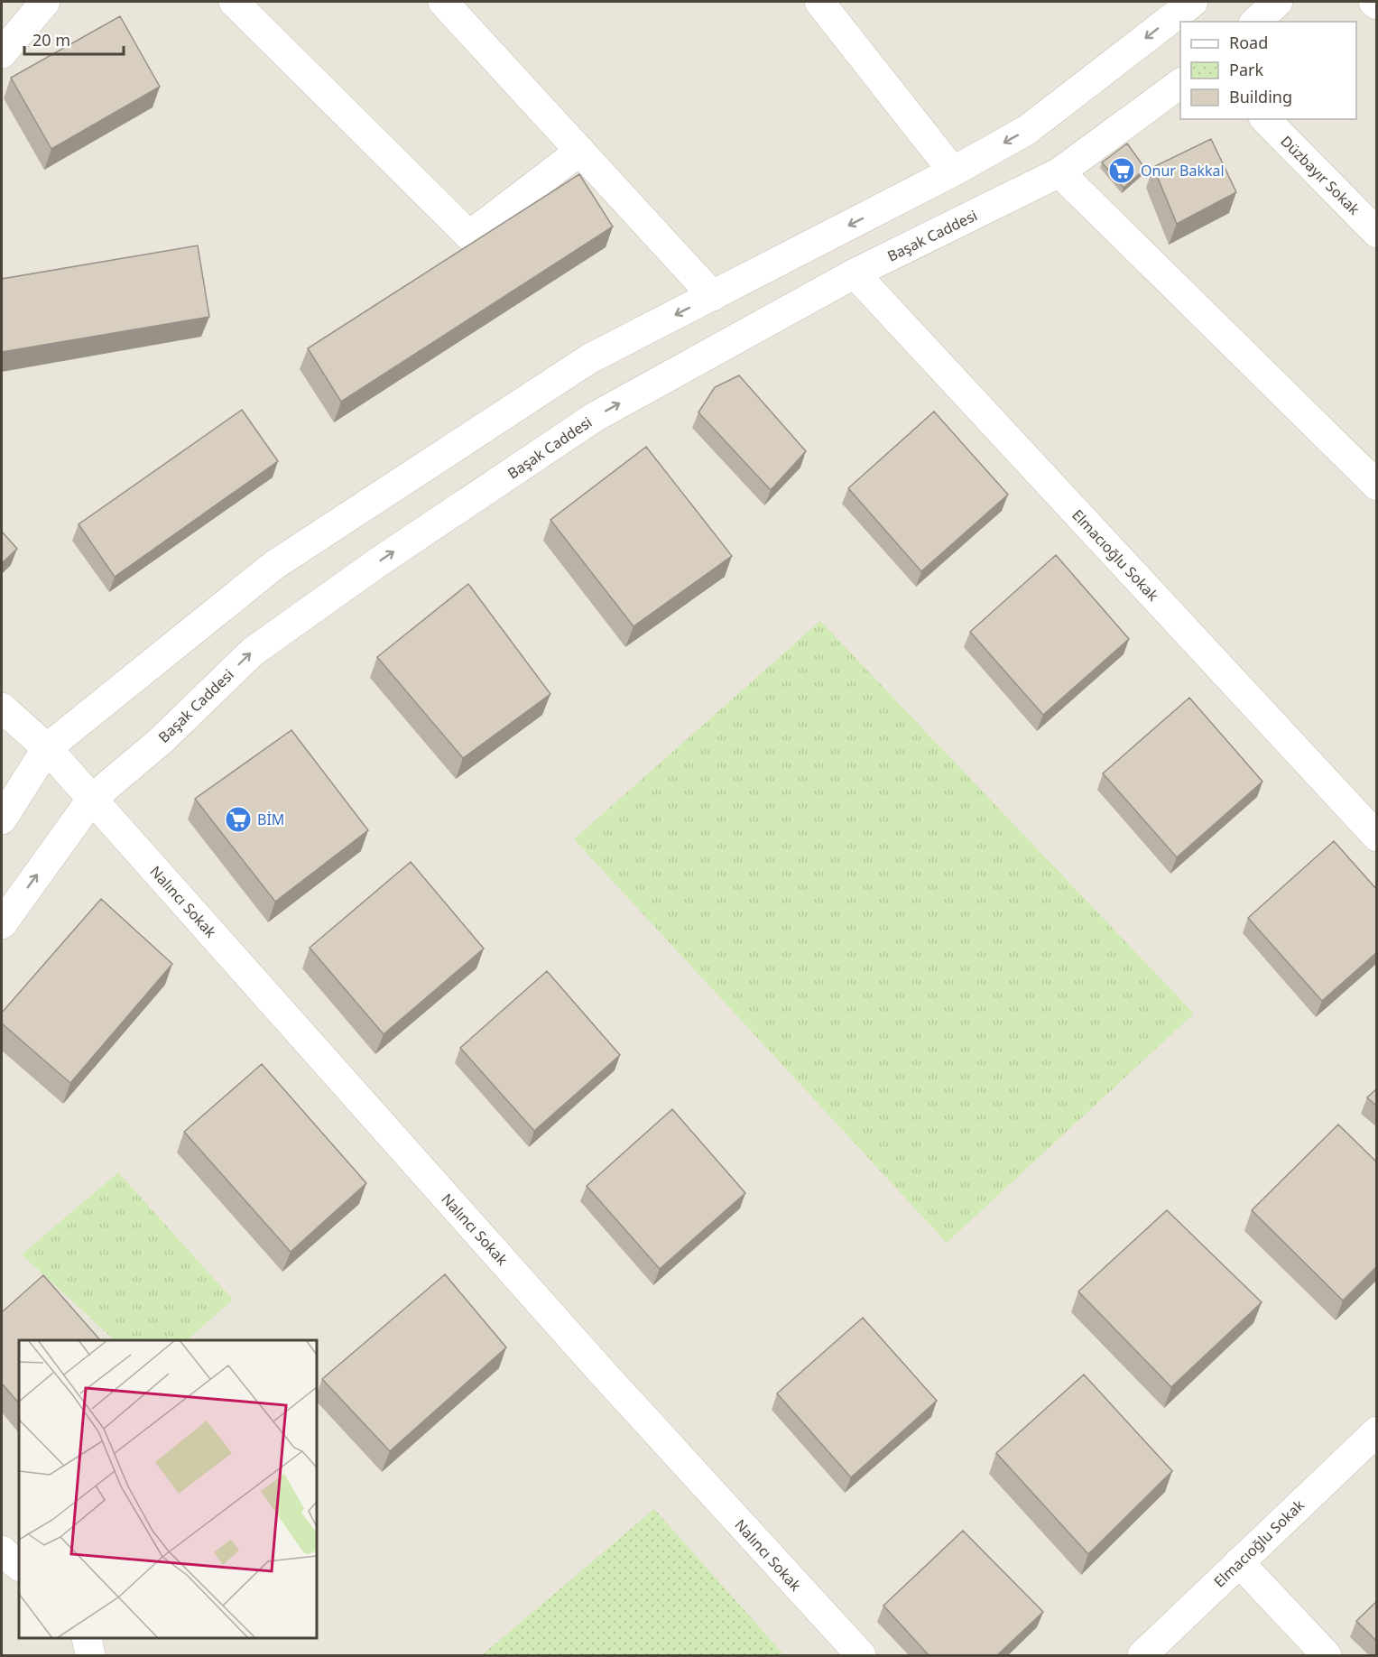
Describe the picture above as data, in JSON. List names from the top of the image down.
{
  "streets": {
    "street": [
      "Düzbayır Sokak",
      "Başak Caddesi",
      "Elmacıoğlu Sokak",
      "Nalıncı Sokak"
    ]
  },
  "crossings": [
    ["Başak Caddesi", "Elmacıoğlu Sokak"],
    ["Başak Caddesi", "Nalıncı Sokak"]
  ],
  "places": {
    "supermarket": ["Onur Bakkal", "BİM"]
  },
  "legend": ["Road", "Park", "Building"],
  "scale_bar": "20 m"
}
